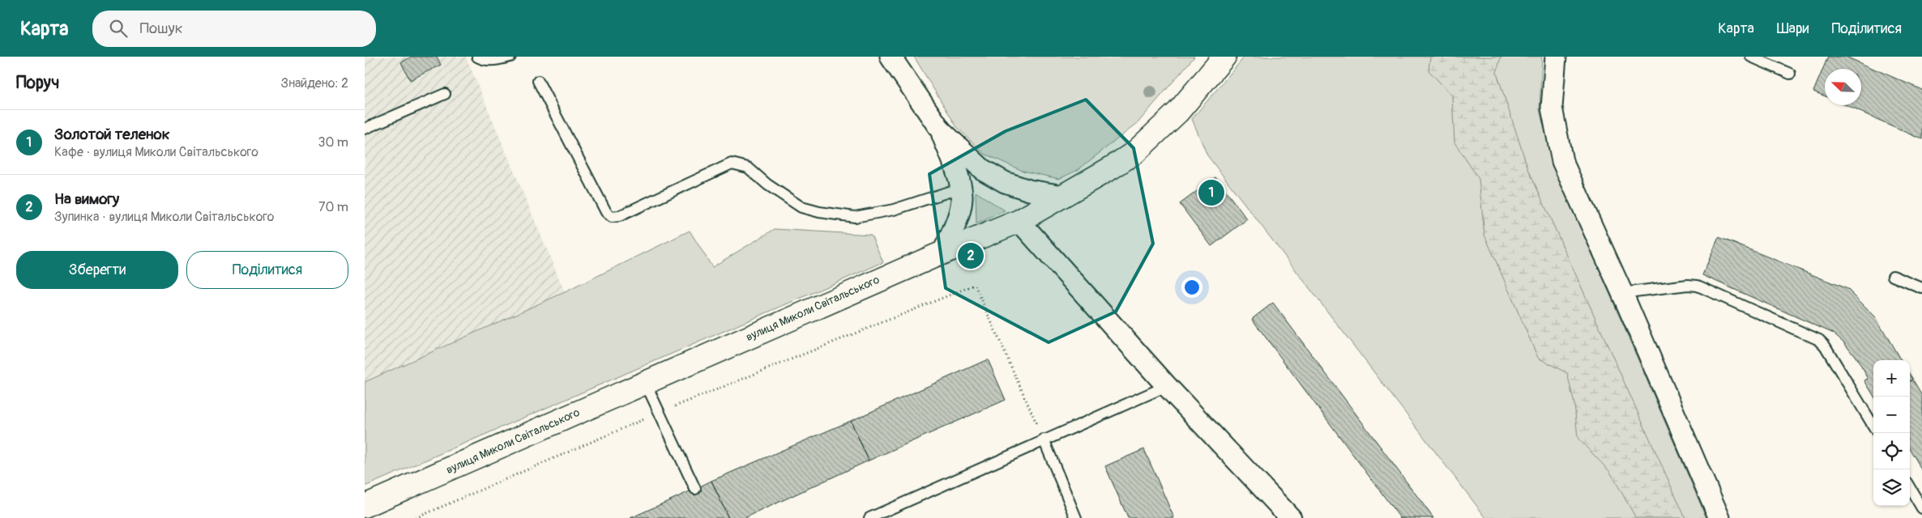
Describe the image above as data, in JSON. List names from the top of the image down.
{
  "streets": {
    "main road": ["вулиця Миколи Світальського"]
  },
  "north": "top left",
  "page": {
    "header": "Карта",
    "search": "Пошук",
    "nav": ["Карта", "Шари", "Поділитися"],
    "heading": ["Поруч", "Знайдено: 2"],
    "list": [
      {
        "mark": "1",
        "name": "Золотой теленок",
        "note": "Кафе · вулиця Миколи Світальського",
        "value": "30 m"
      },
      {
        "mark": "2",
        "name": "На вимогу",
        "note": "Зупинка · вулиця Миколи Світальського",
        "value": "70 m"
      }
    ],
    "pins": ["1", "2"],
    "buttons": ["Зберегти", "Поділитися"],
    "map_buttons": ["+", "−"]
  }
}
